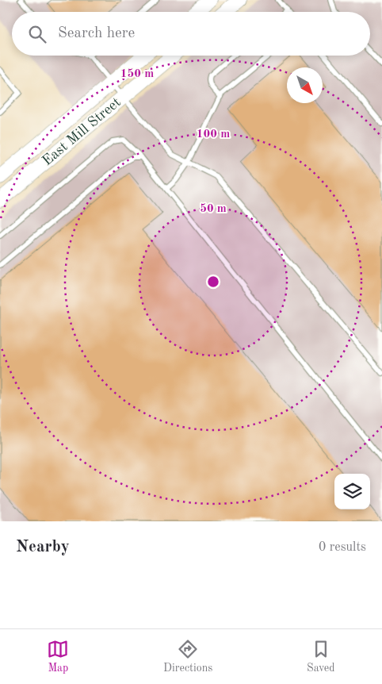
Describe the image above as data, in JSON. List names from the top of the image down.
{
  "streets": {
    "main road": ["East Mill Street"]
  },
  "north": "bottom right",
  "page": {
    "search": "Search here",
    "heading": ["Nearby", "0 results"],
    "nav": ["Map", "Directions", "Saved"]
  },
  "rings": ["150 m", "100 m", "50 m"]
}
